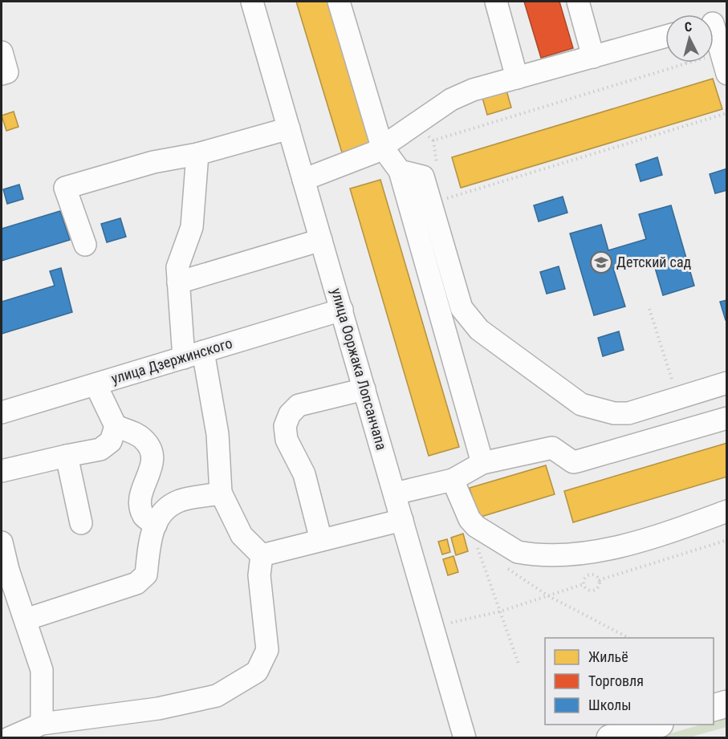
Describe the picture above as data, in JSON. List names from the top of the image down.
{
  "streets": {
    "street": ["улица Дзержинского", "улица Ооржака Лопсанчапа"]
  },
  "crossings": [
    ["улица Дзержинского", "улица Ооржака Лопсанчапа"]
  ],
  "places": {
    "school or university": ["Детский сад"]
  },
  "legend": ["Жильё", "Торговля", "Школы"],
  "north": "top"
}
